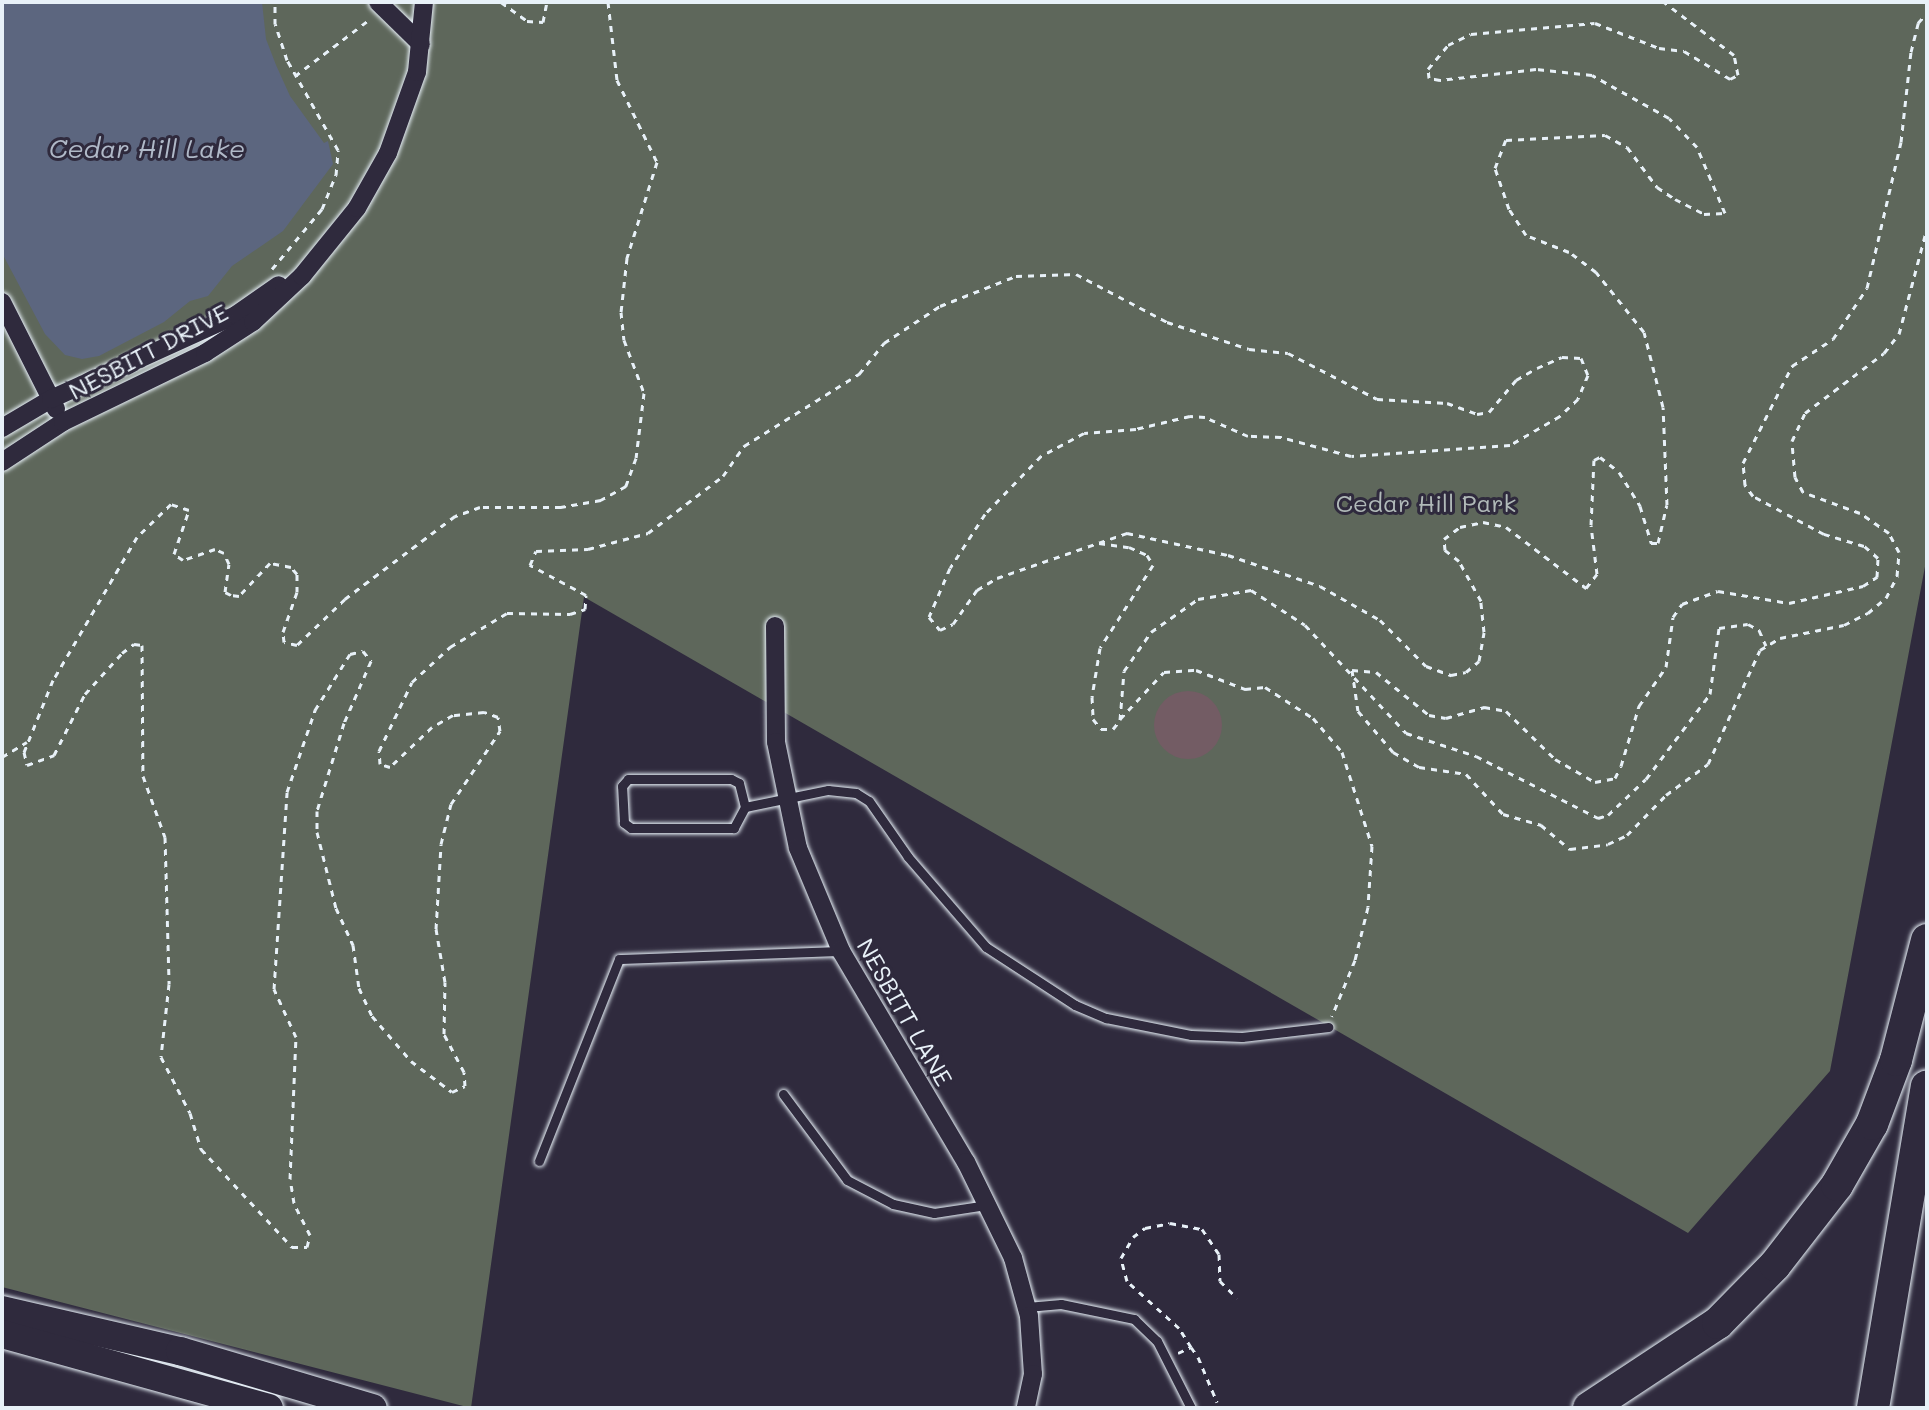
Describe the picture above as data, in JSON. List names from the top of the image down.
{
  "streets": {
    "street": ["NESBITT DRIVE", "NESBITT LANE"]
  },
  "water": ["Cedar Hill Lake"],
  "parks": ["Cedar Hill Park"]
}
